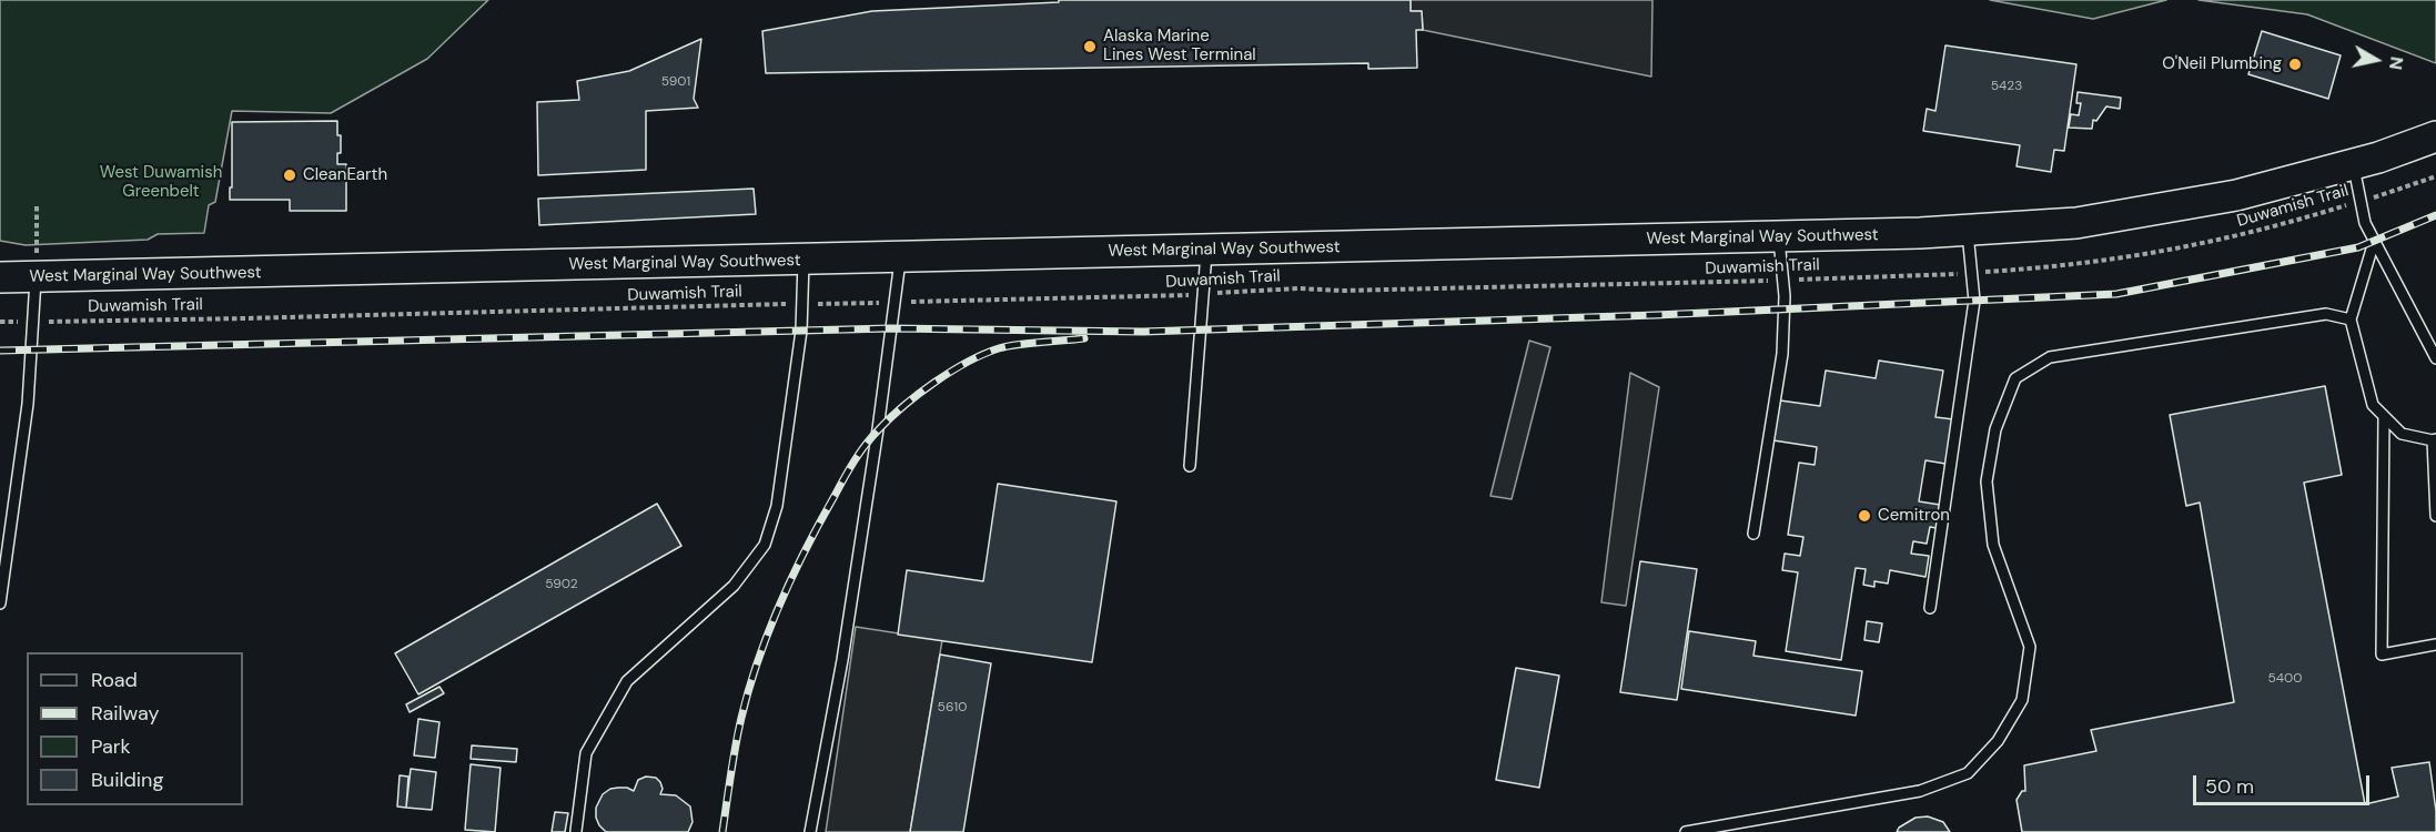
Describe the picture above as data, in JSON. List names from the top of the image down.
{
  "streets": {
    "main road": ["West Marginal Way Southwest"],
    "path": ["Duwamish Trail"]
  },
  "parks": ["West Duwamish Greenbelt"],
  "places": [
    "Alaska Marine Lines West Terminal",
    "O'Neil Plumbing",
    "CleanEarth",
    "Cemitron"
  ],
  "house_numbers": [
    "5901",
    "5423",
    "5902",
    "5400",
    "5610"
  ],
  "legend": [
    "Road",
    "Railway",
    "Park",
    "Building"
  ],
  "scale_bar": "50 m",
  "north": "right"
}
